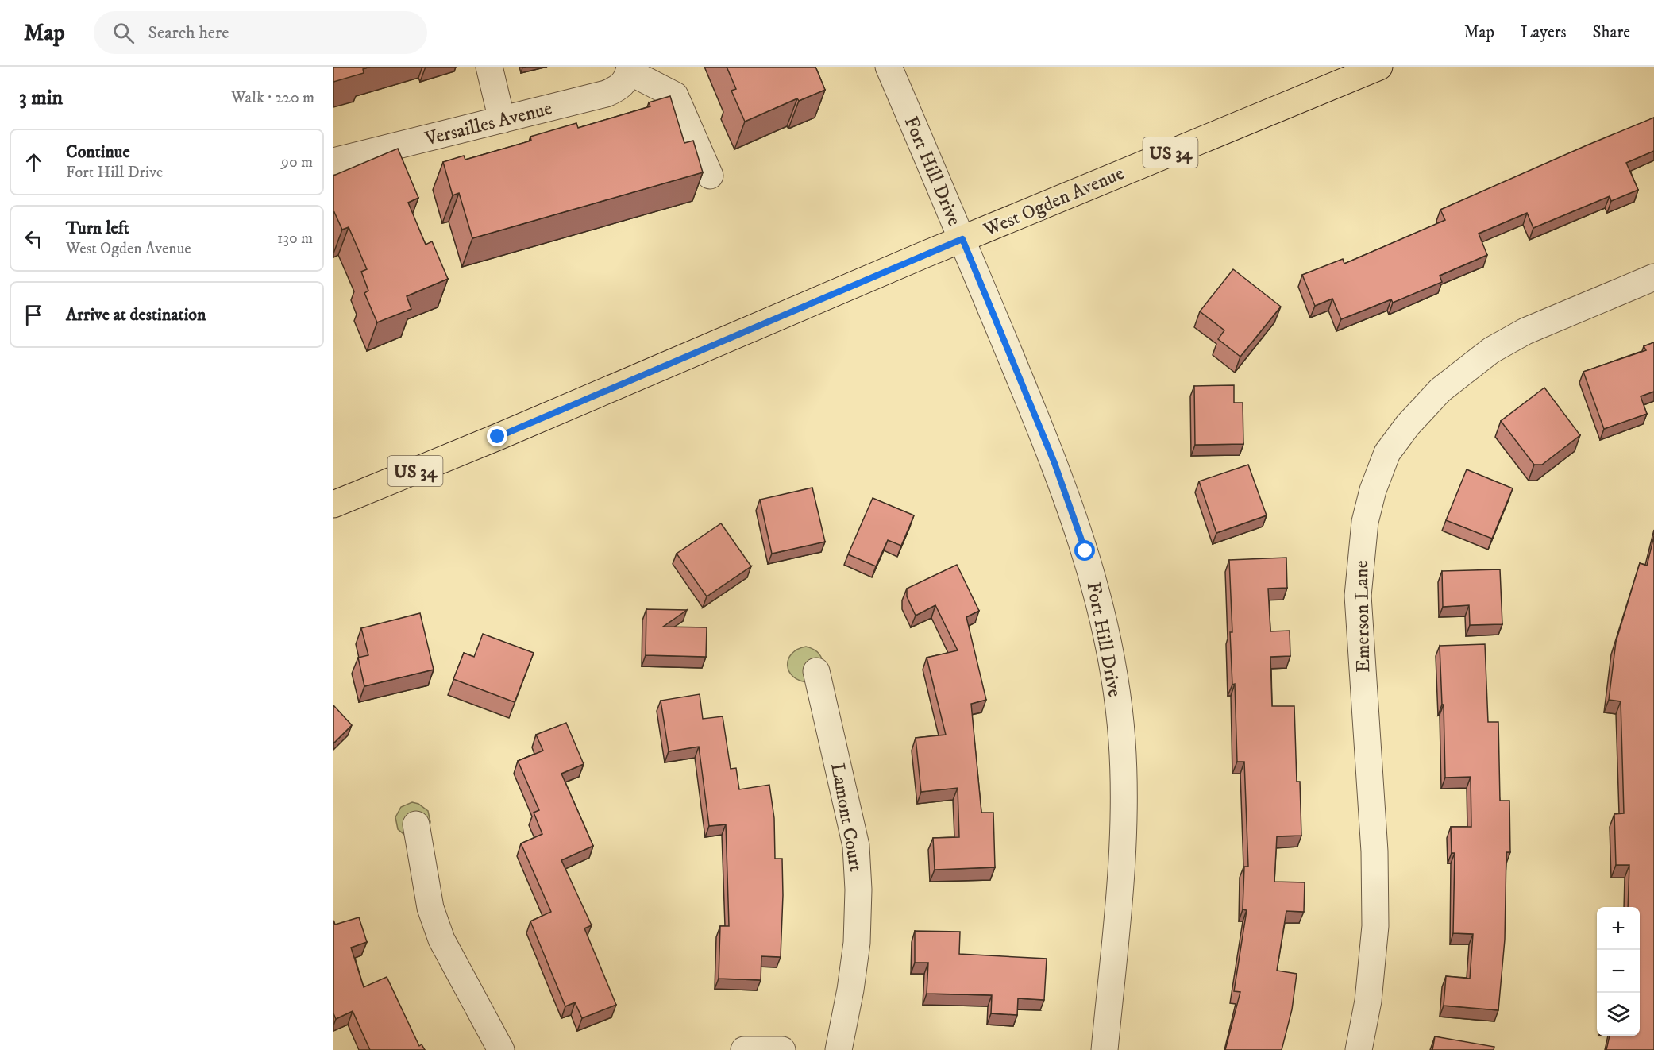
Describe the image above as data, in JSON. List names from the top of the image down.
{
  "streets": {
    "main road": ["US 34", "West Ogden Avenue"],
    "street": [
      "Versailles Avenue",
      "Fort Hill Drive",
      "Emerson Lane",
      "Lamont Court"
    ]
  },
  "crossings": [
    ["Fort Hill Drive", "West Ogden Avenue"]
  ],
  "page": {
    "header": "Map",
    "search": "Search here",
    "nav": ["Map", "Layers", "Share"],
    "heading": ["3 min", "Walk · 220 m"],
    "list": [
      ["Continue", "Fort Hill Drive", "90 m"],
      ["Turn left", "West Ogden Avenue", "130 m"],
      "Arrive at destination"
    ],
    "map_buttons": ["+", "−"]
  }
}
